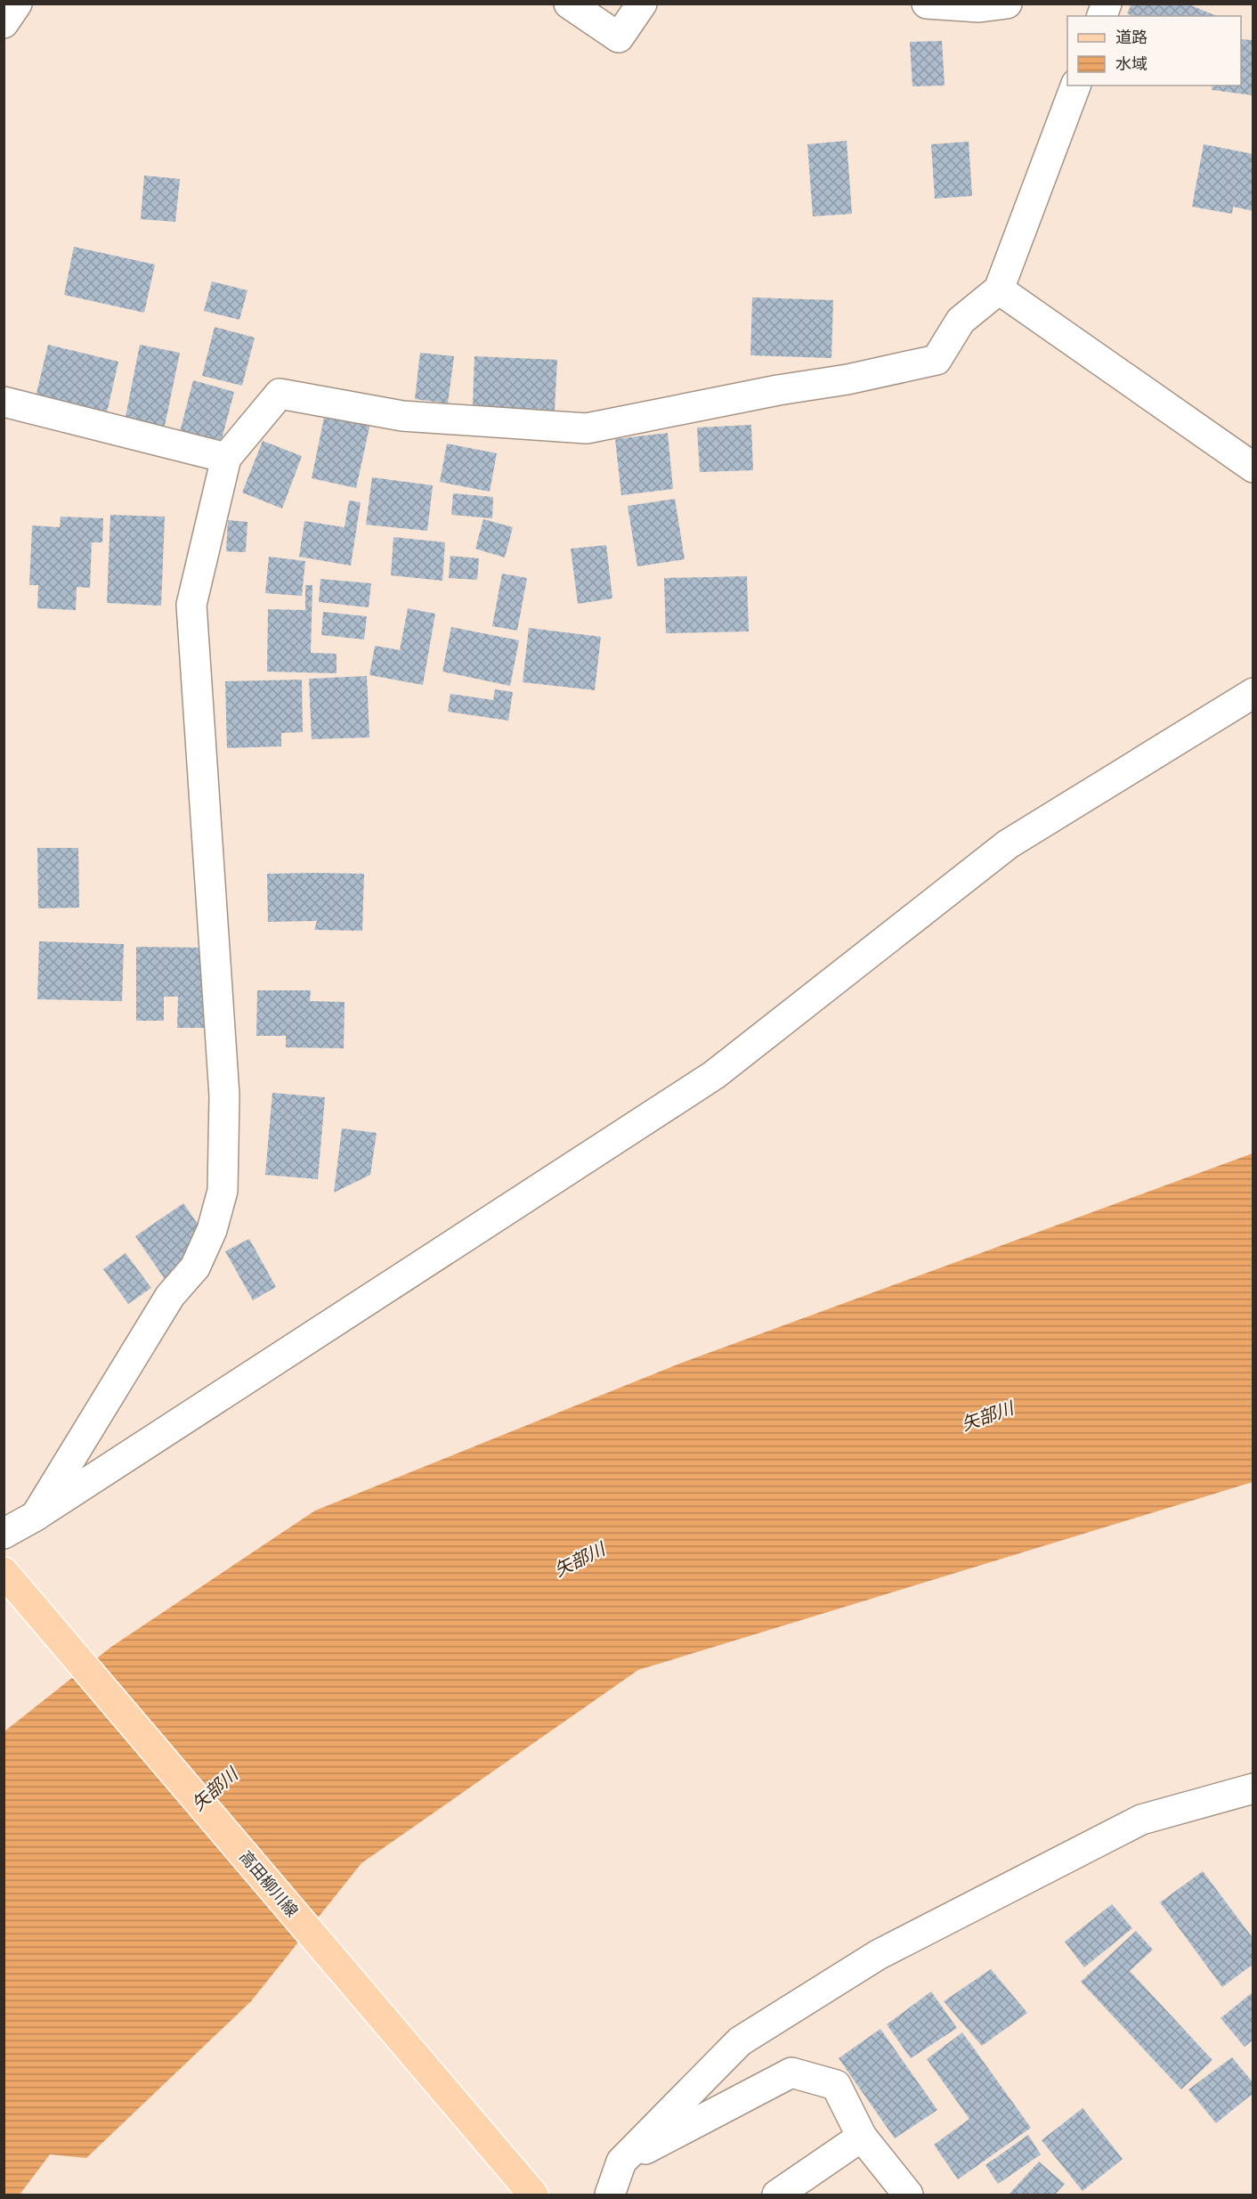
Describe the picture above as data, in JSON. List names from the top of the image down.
{
  "streets": {
    "main road": ["高田柳川線"]
  },
  "water": ["矢部川"],
  "legend": ["道路", "水域"]
}
